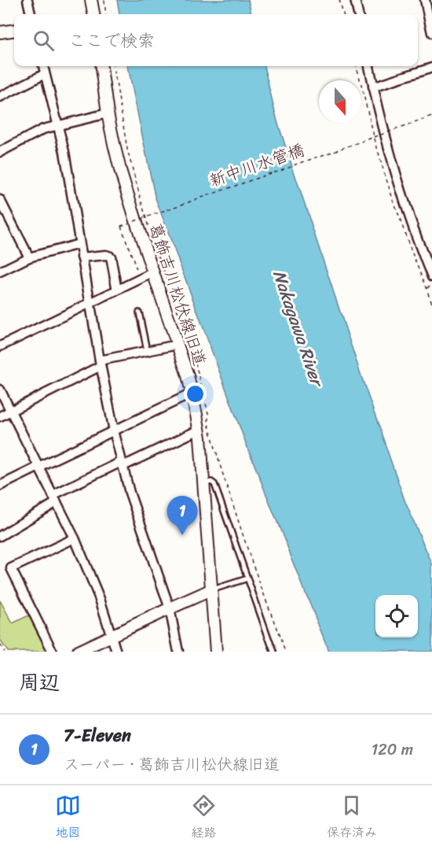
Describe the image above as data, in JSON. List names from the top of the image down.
{
  "streets": {
    "street": ["葛飾吉川松伏線旧道"],
    "path": ["新中川水管橋"]
  },
  "water": ["Nakagawa River"],
  "north": "bottom",
  "page": {
    "search": "ここで検索",
    "pins": "1",
    "heading": "周辺",
    "list": [
      {
        "mark": "1",
        "name": "7-Eleven",
        "note": "スーパー · 葛飾吉川松伏線旧道",
        "value": "120 m"
      }
    ],
    "nav": ["地図", "経路", "保存済み"]
  }
}
